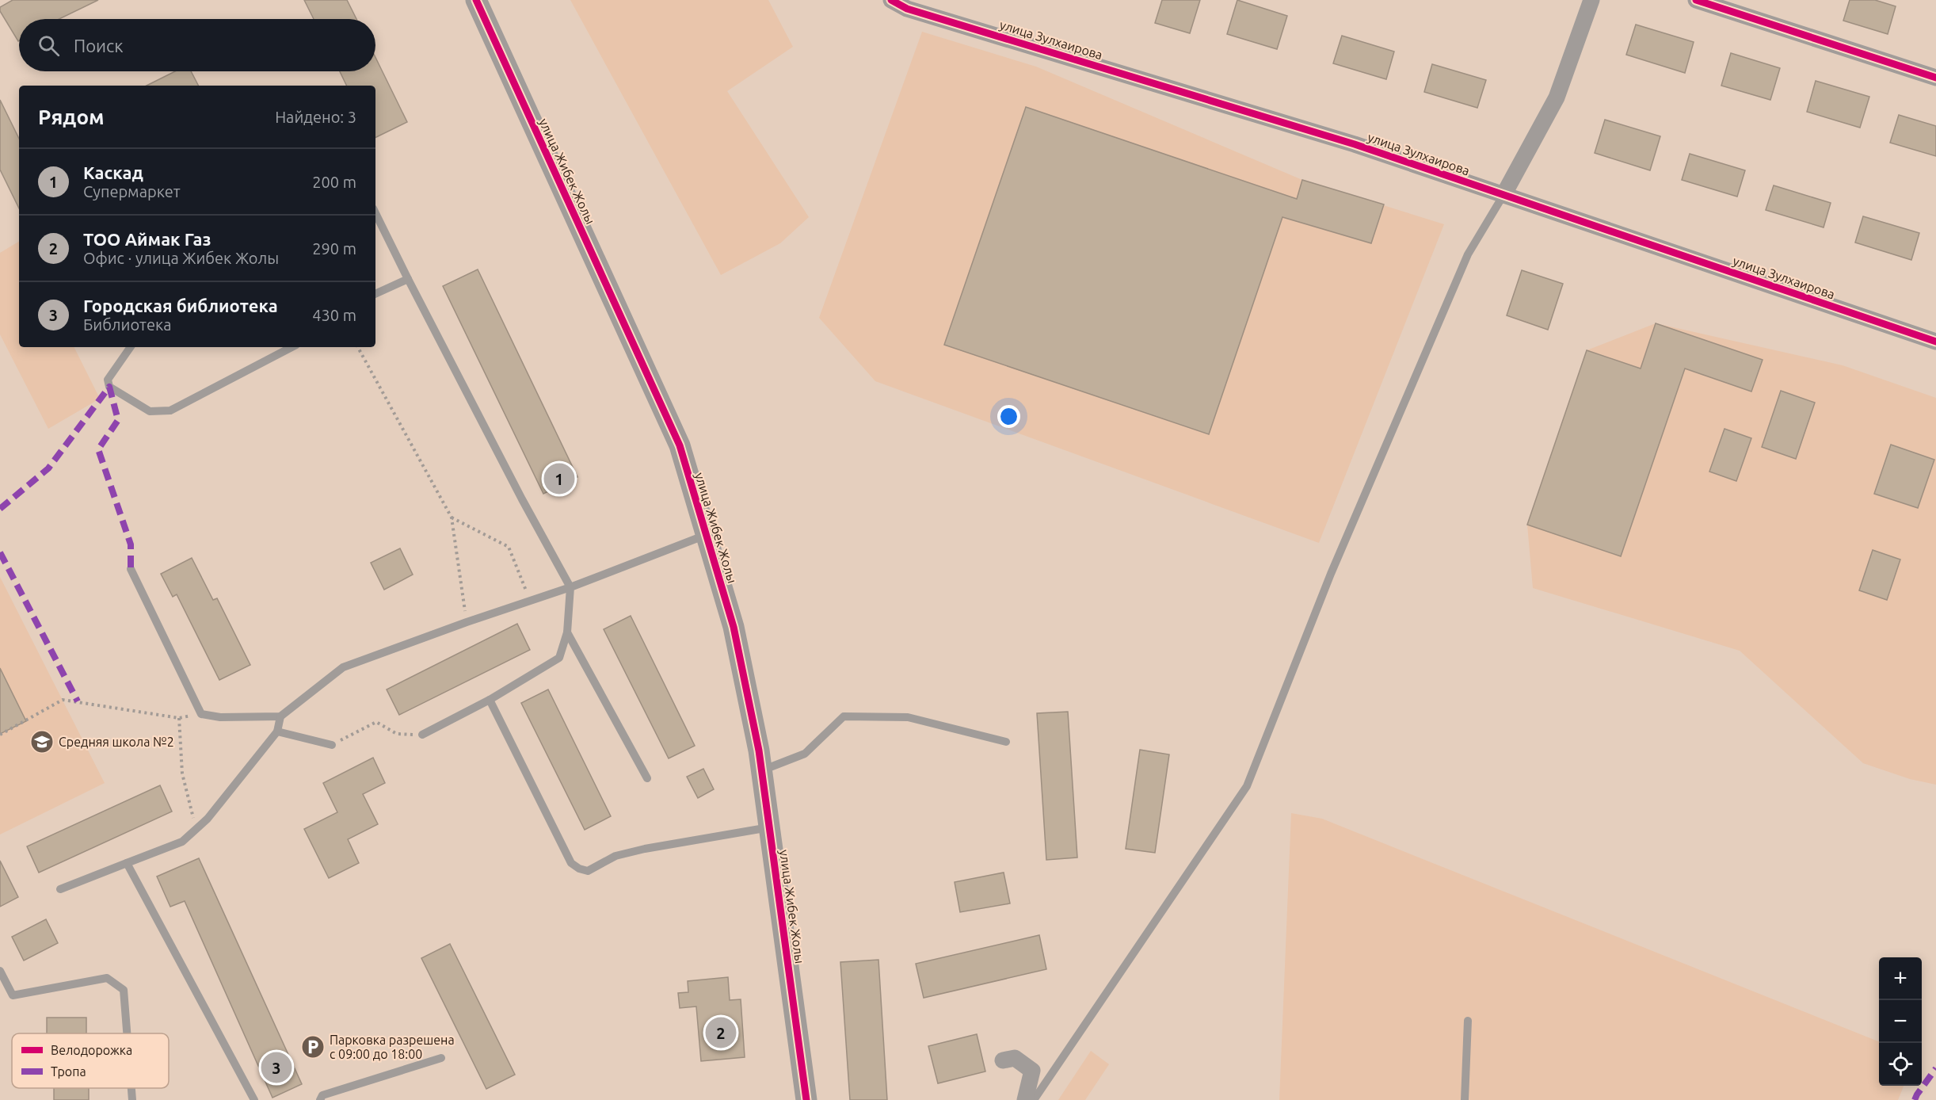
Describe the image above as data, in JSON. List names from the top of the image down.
{
  "streets": {
    "street": ["улица Зулхаирова", "улица Жибек Жолы"]
  },
  "places": {
    "school or university": ["Средняя школа №2"],
    "parking": ["Парковка разрешена с 09:00 до 18:00"]
  },
  "legend": ["Велодорожка", "Тропа"],
  "page": {
    "search": "Поиск",
    "heading": ["Рядом", "Найдено: 3"],
    "list": [
      {
        "mark": "1",
        "name": "Каскад",
        "note": "Супермаркет",
        "value": "200 m"
      },
      {
        "mark": "2",
        "name": "ТОО Аймак Газ",
        "note": "Офис · улица Жибек Жолы",
        "value": "290 m"
      },
      {
        "mark": "3",
        "name": "Городская библиотека",
        "note": "Библиотека",
        "value": "430 m"
      }
    ],
    "pins": ["1", "2", "3"],
    "map_buttons": ["+", "−"]
  }
}
